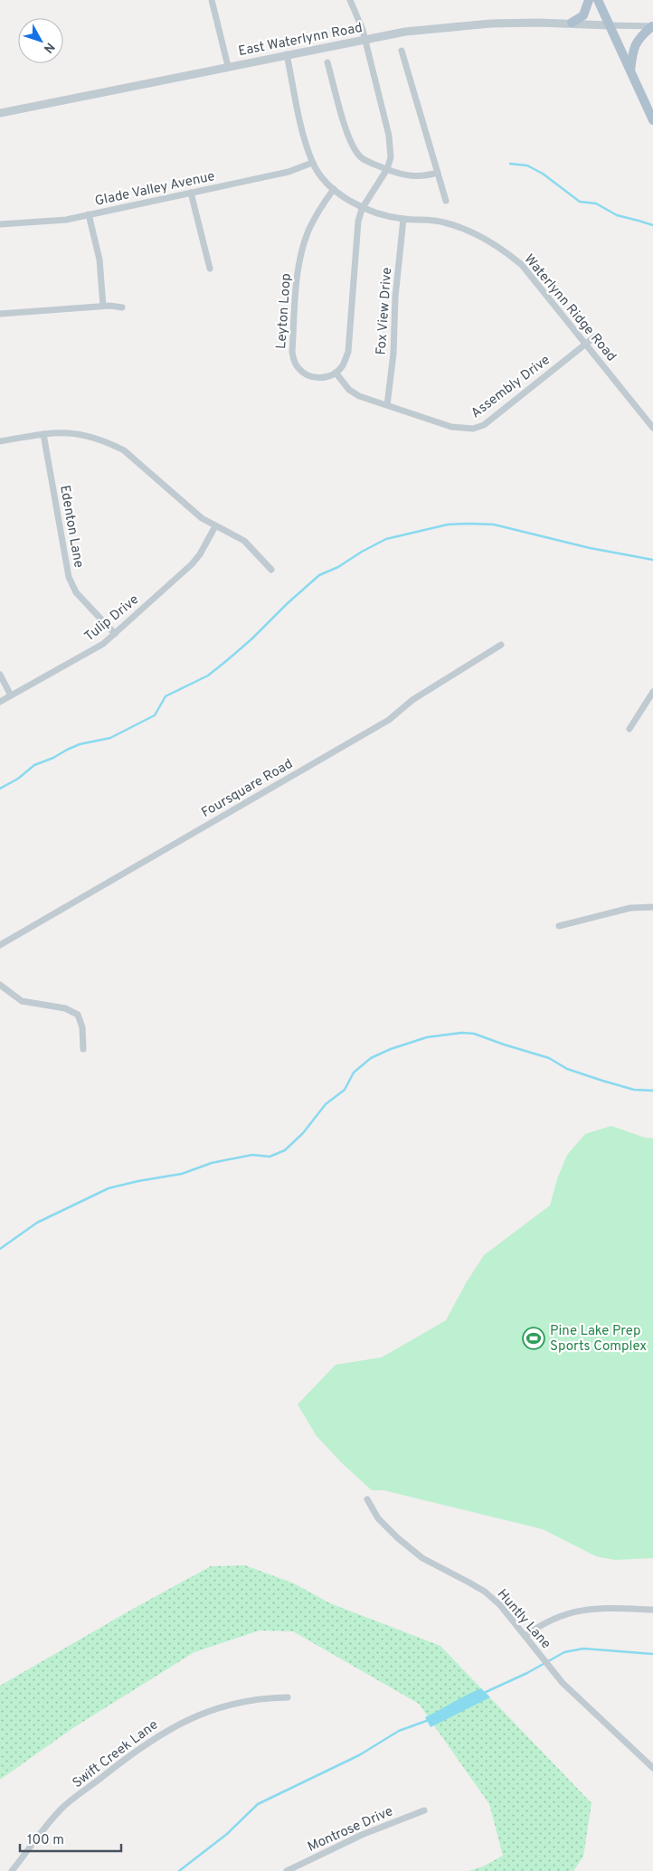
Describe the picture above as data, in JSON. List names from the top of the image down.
{
  "streets": {
    "street": [
      "East Waterlynn Road",
      "Glade Valley Avenue",
      "Waterlynn Ridge Road",
      "Leyton Loop",
      "Fox View Drive",
      "Assembly Drive",
      "Edenton Lane",
      "Tulip Drive",
      "Foursquare Road",
      "Huntly Lane",
      "Swift Creek Lane",
      "Montrose Drive"
    ]
  },
  "crossings": [
    ["East Waterlynn Road", "Waterlynn Ridge Road"],
    ["Glade Valley Avenue", "Waterlynn Ridge Road"],
    ["Waterlynn Ridge Road", "Leyton Loop"],
    ["Waterlynn Ridge Road", "Fox View Drive"],
    ["Waterlynn Ridge Road", "Assembly Drive"],
    ["Leyton Loop", "Assembly Drive"],
    ["Fox View Drive", "Assembly Drive"],
    ["Edenton Lane", "Tulip Drive"]
  ],
  "places": {
    "sports": ["Pine Lake Prep Sports Complex"]
  },
  "scale_bar": "100 m",
  "north": "bottom right"
}
